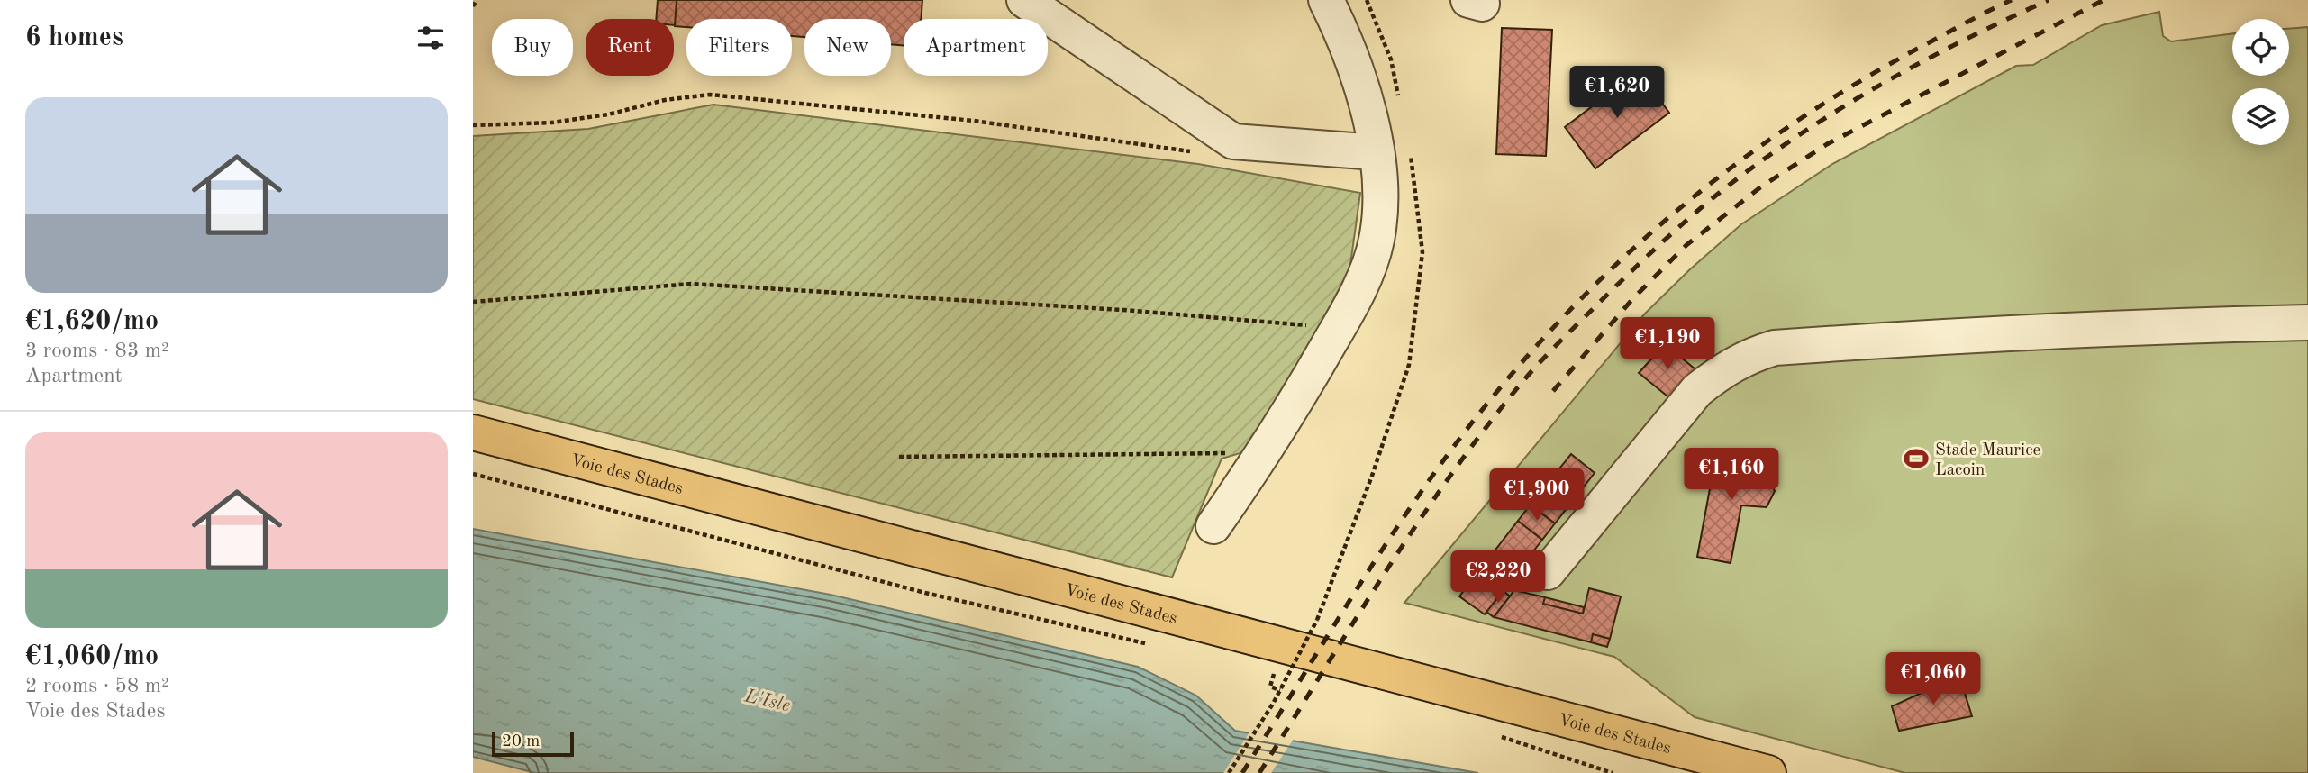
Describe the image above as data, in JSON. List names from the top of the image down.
{
  "streets": {
    "main road": ["Voie des Stades"]
  },
  "water": ["L'Isle"],
  "places": {
    "sports": ["Stade Maurice Lacoin"]
  },
  "scale_bar": "20 m",
  "page": {
    "heading": "6 homes",
    "chip": [
      "Buy",
      "Rent",
      "Filters",
      "New",
      "Apartment"
    ],
    "price": [
      "€1,620",
      "€1,190",
      "€1,160",
      "€1,900",
      "€2,220",
      "€1,060"
    ],
    "list": [
      {
        "name": "€1,620/mo",
        "note": "3 rooms · 83 m² · Apartment"
      },
      {
        "name": "€1,060/mo",
        "note": "2 rooms · 58 m² · Voie des Stades"
      }
    ],
    "scale": "20 m"
  }
}
